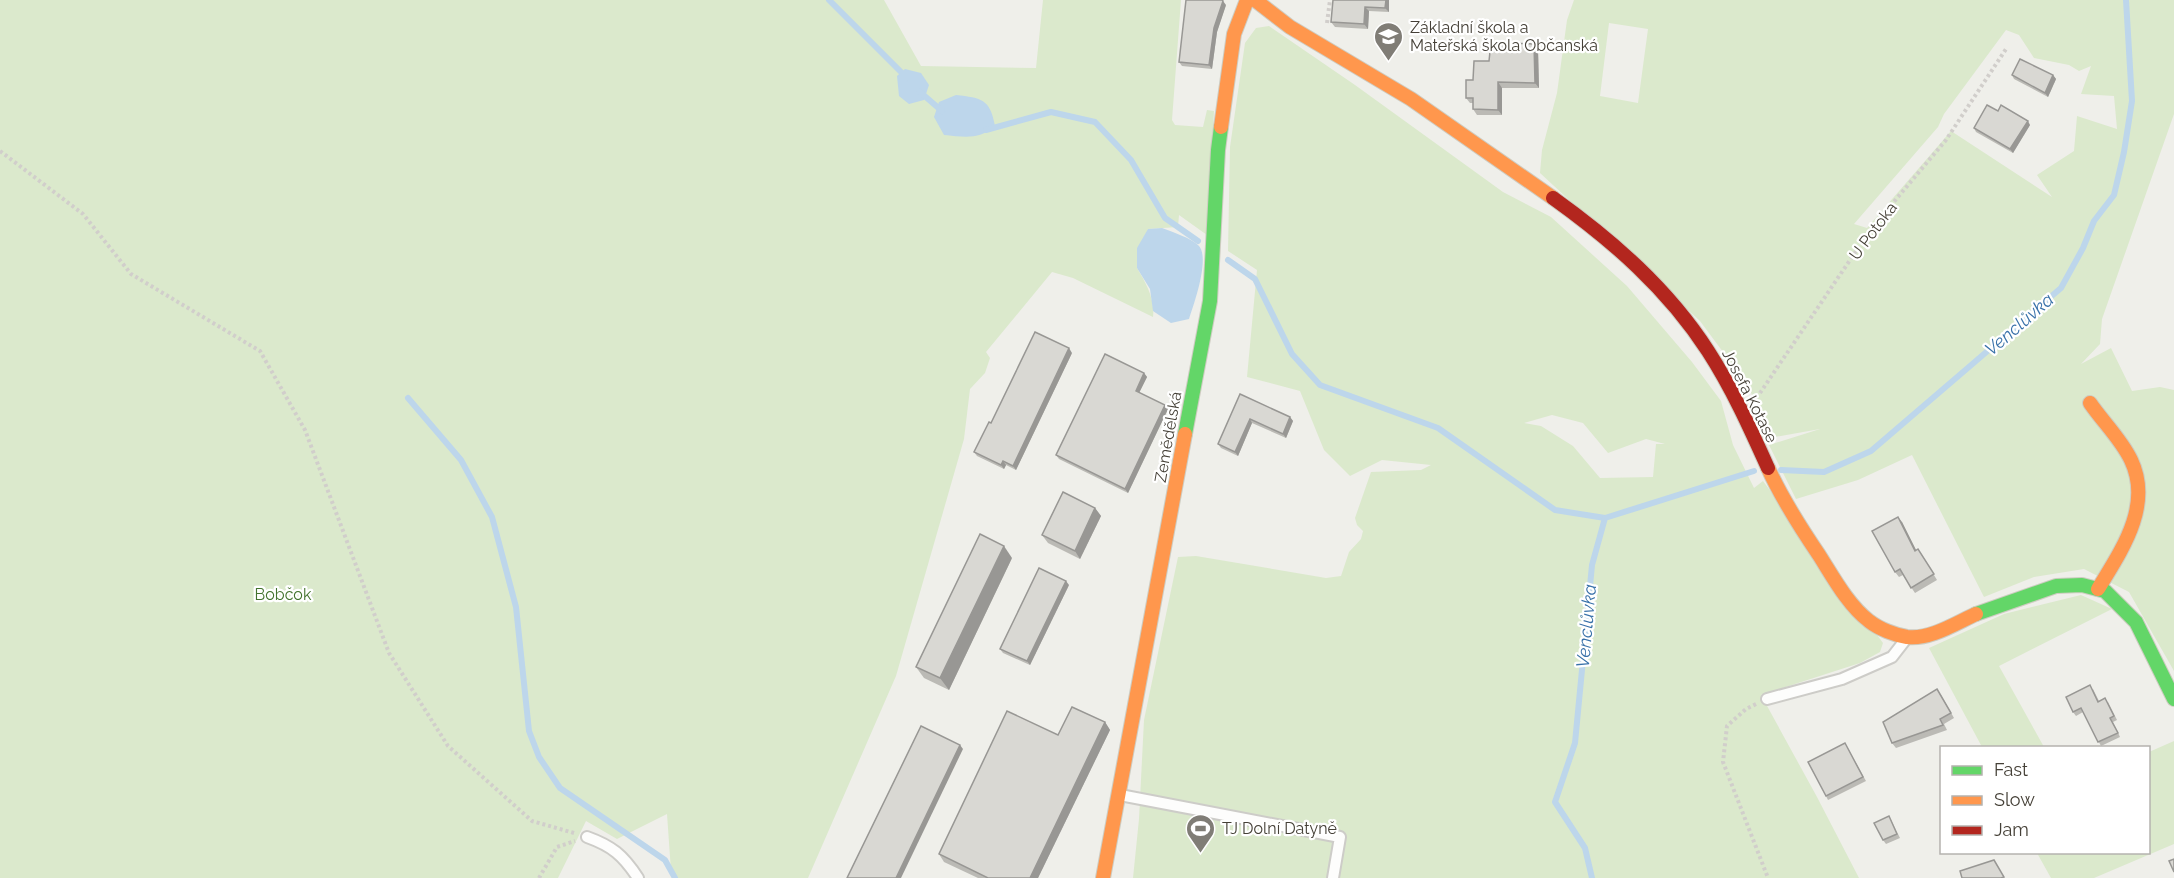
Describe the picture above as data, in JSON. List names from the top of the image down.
{
  "streets": {
    "street": ["Josefa Kotase", "Zemědělská"],
    "path": ["U Potoka"]
  },
  "crossings": [
    ["U Potoka", "Josefa Kotase"]
  ],
  "water": ["Venclůvka"],
  "parks": ["Bobčok"],
  "places": {
    "school or university": ["Základní škola a Mateřská škola Občanská"],
    "sports": ["TJ Dolní Datyně"]
  },
  "legend": ["Fast", "Slow", "Jam"]
}
